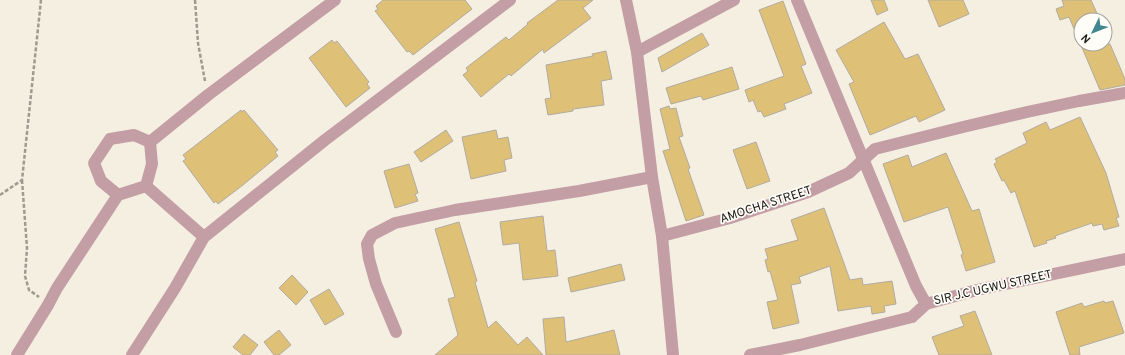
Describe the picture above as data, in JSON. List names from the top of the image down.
{
  "streets": {
    "street": ["AMOCHA STREET", "SIR J.C UGWU STREET"]
  },
  "north": "bottom left"
}
